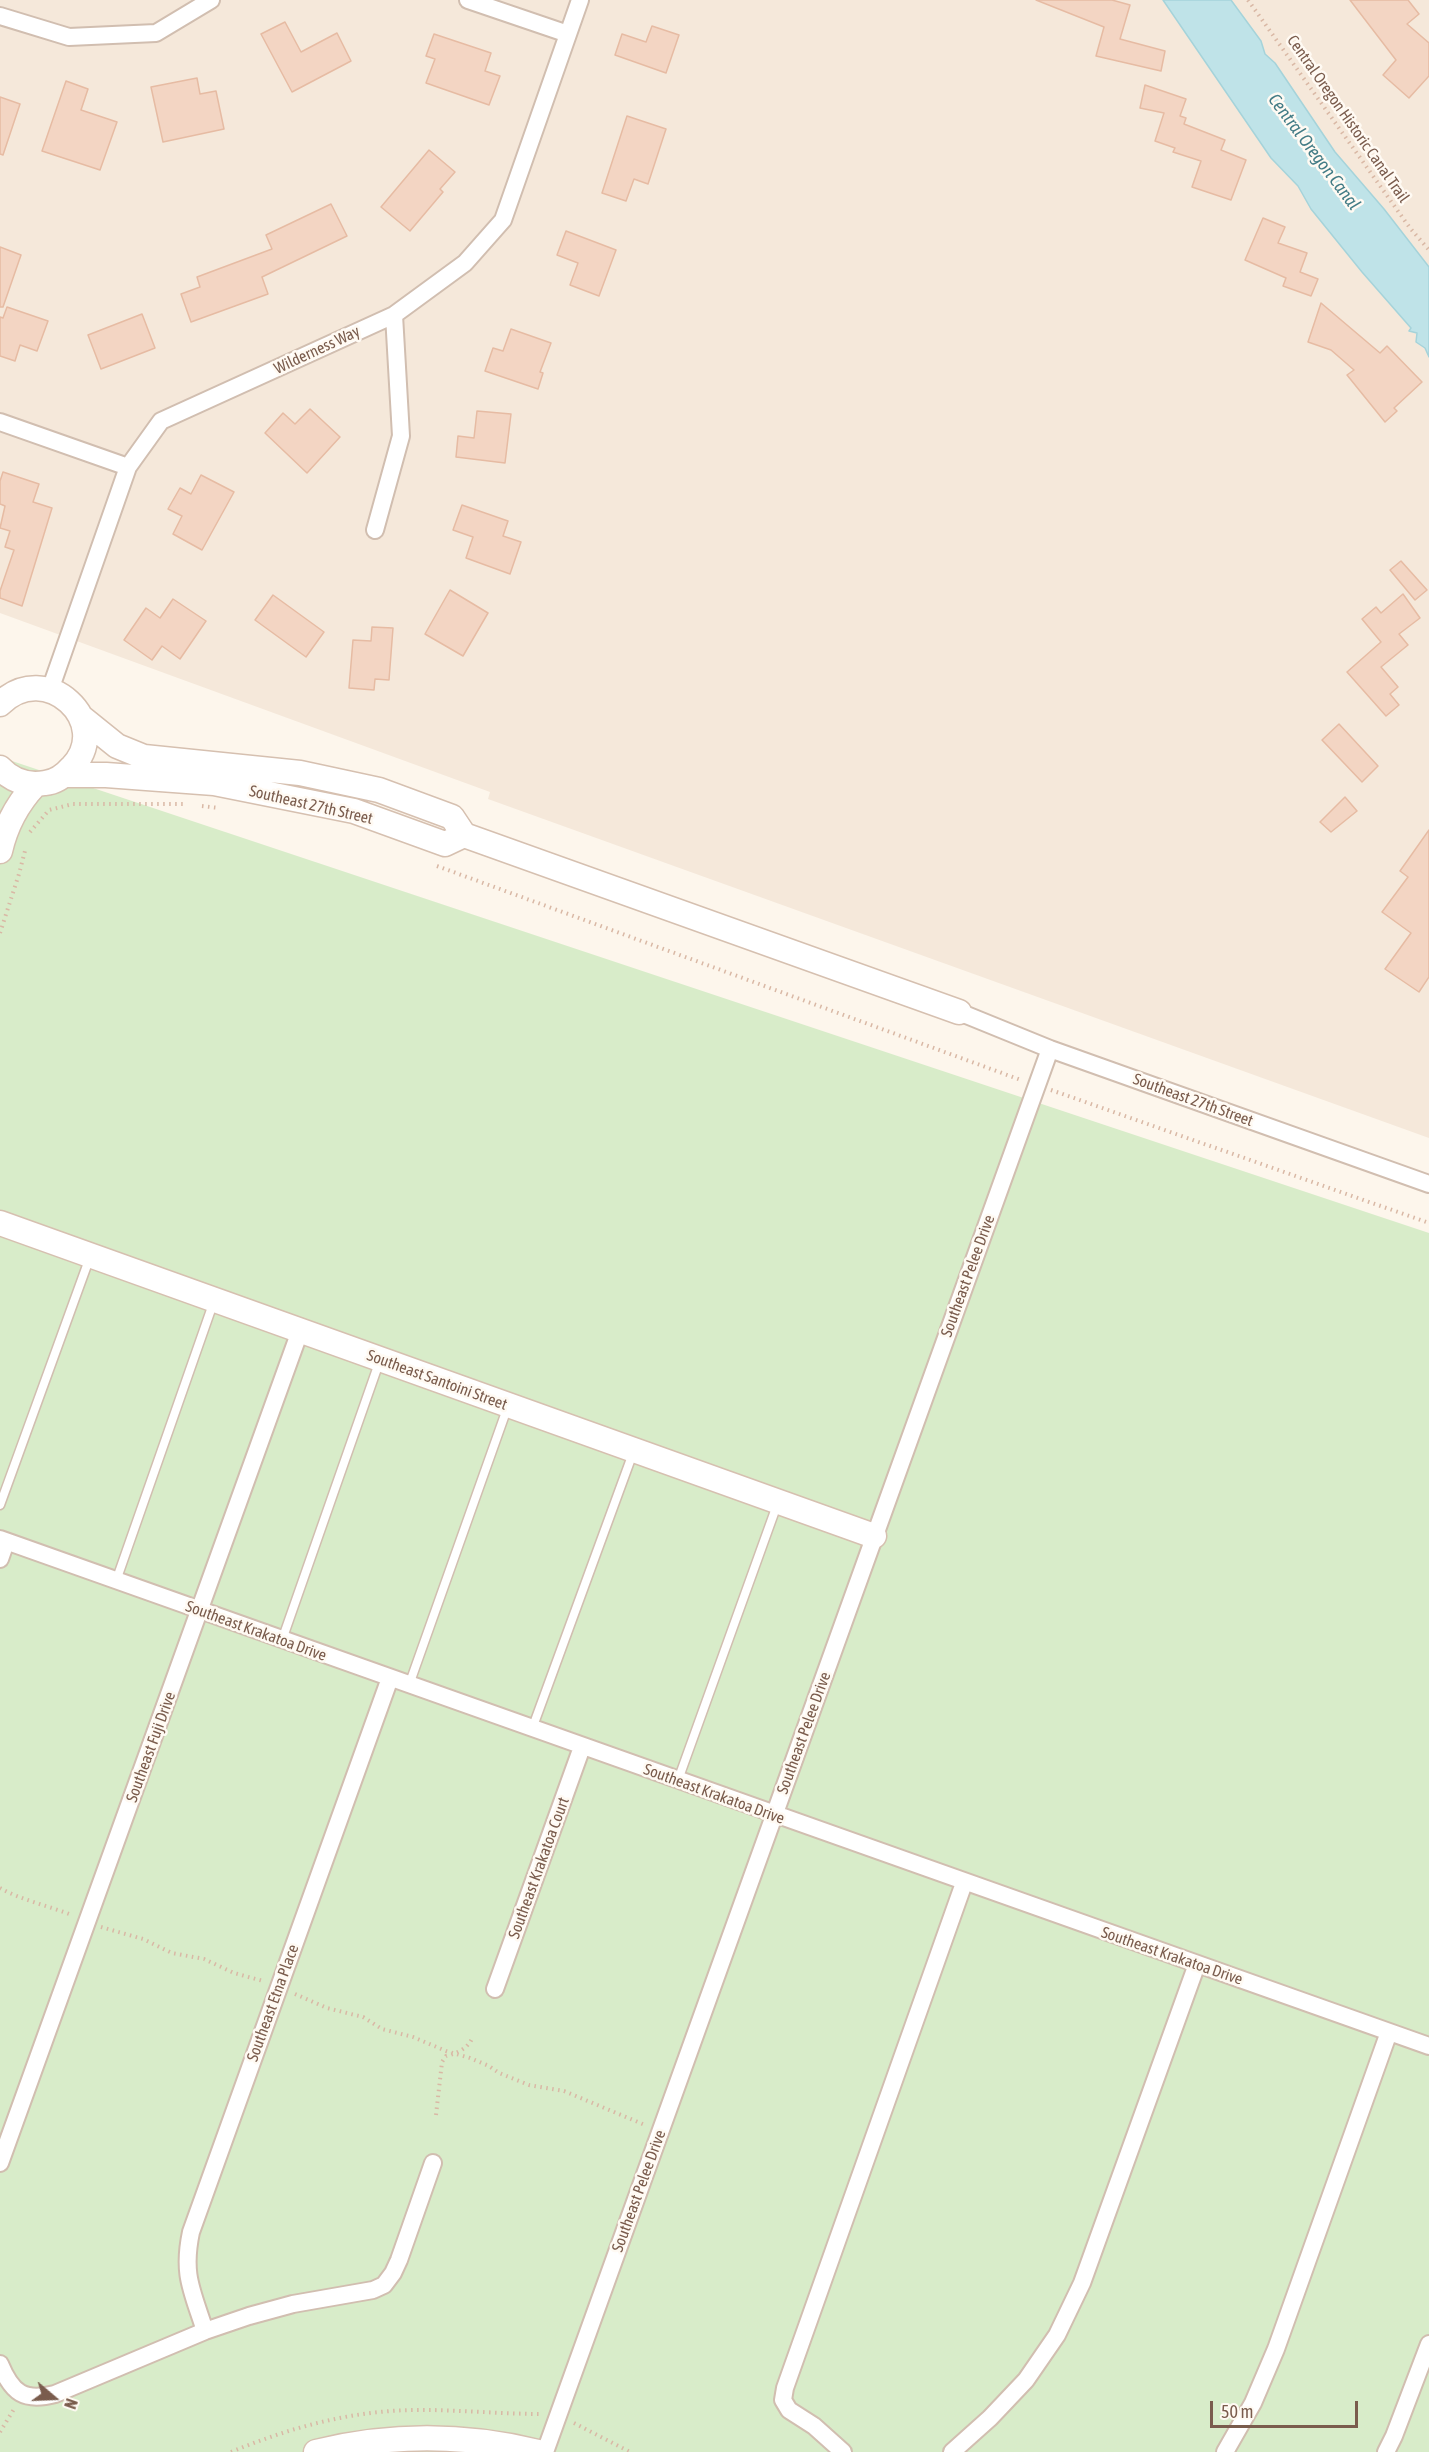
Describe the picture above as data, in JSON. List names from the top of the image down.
{
  "streets": {
    "main road": ["Southeast 27th Street", "Southeast Santoini Street"],
    "street": [
      "Wilderness Way",
      "Southeast Pelee Drive",
      "Southeast Krakatoa Drive",
      "Southeast Fuji Drive",
      "Southeast Krakatoa Court",
      "Southeast Etna Place"
    ],
    "path": ["Central Oregon Historic Canal Trail"]
  },
  "crossings": [
    ["Wilderness Way", "Southeast 27th Street"],
    ["Southeast 27th Street", "Southeast Pelee Drive"],
    ["Southeast Pelee Drive", "Southeast Santoini Street"],
    ["Southeast Pelee Drive", "Southeast Krakatoa Drive"],
    ["Southeast Santoini Street", "Southeast Fuji Drive"],
    ["Southeast Krakatoa Drive", "Southeast Fuji Drive"],
    ["Southeast Krakatoa Drive", "Southeast Krakatoa Court"],
    ["Southeast Krakatoa Drive", "Southeast Etna Place"]
  ],
  "water": ["Central Oregon Canal"],
  "scale_bar": "50 m",
  "north": "right"
}
